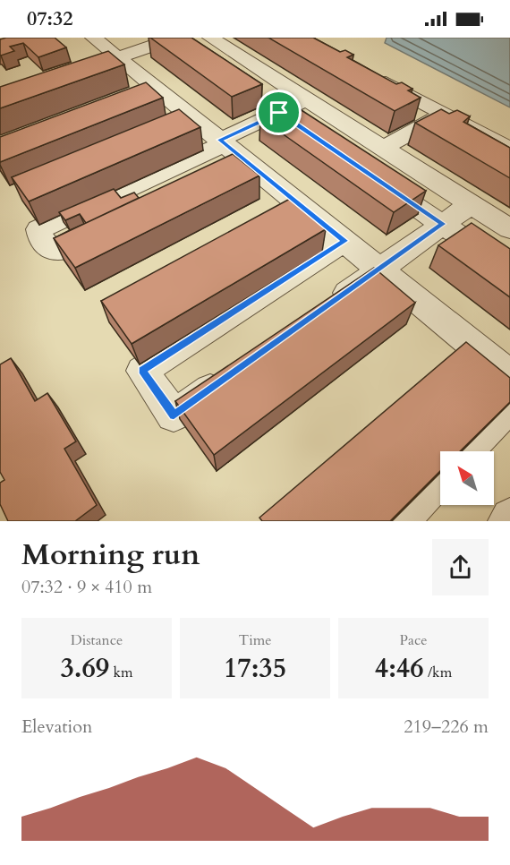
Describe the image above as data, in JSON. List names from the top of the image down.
{
  "north": "top left",
  "page": {
    "status": "07:32",
    "heading": ["Morning run", "07:32 · 9 × 410 m"],
    "stats": [
      ["Distance", "3.69 km"],
      ["Time", "17:35"],
      ["Pace", "4:46 /km"]
    ],
    "chart": ["Elevation", "219–226 m"]
  }
}
